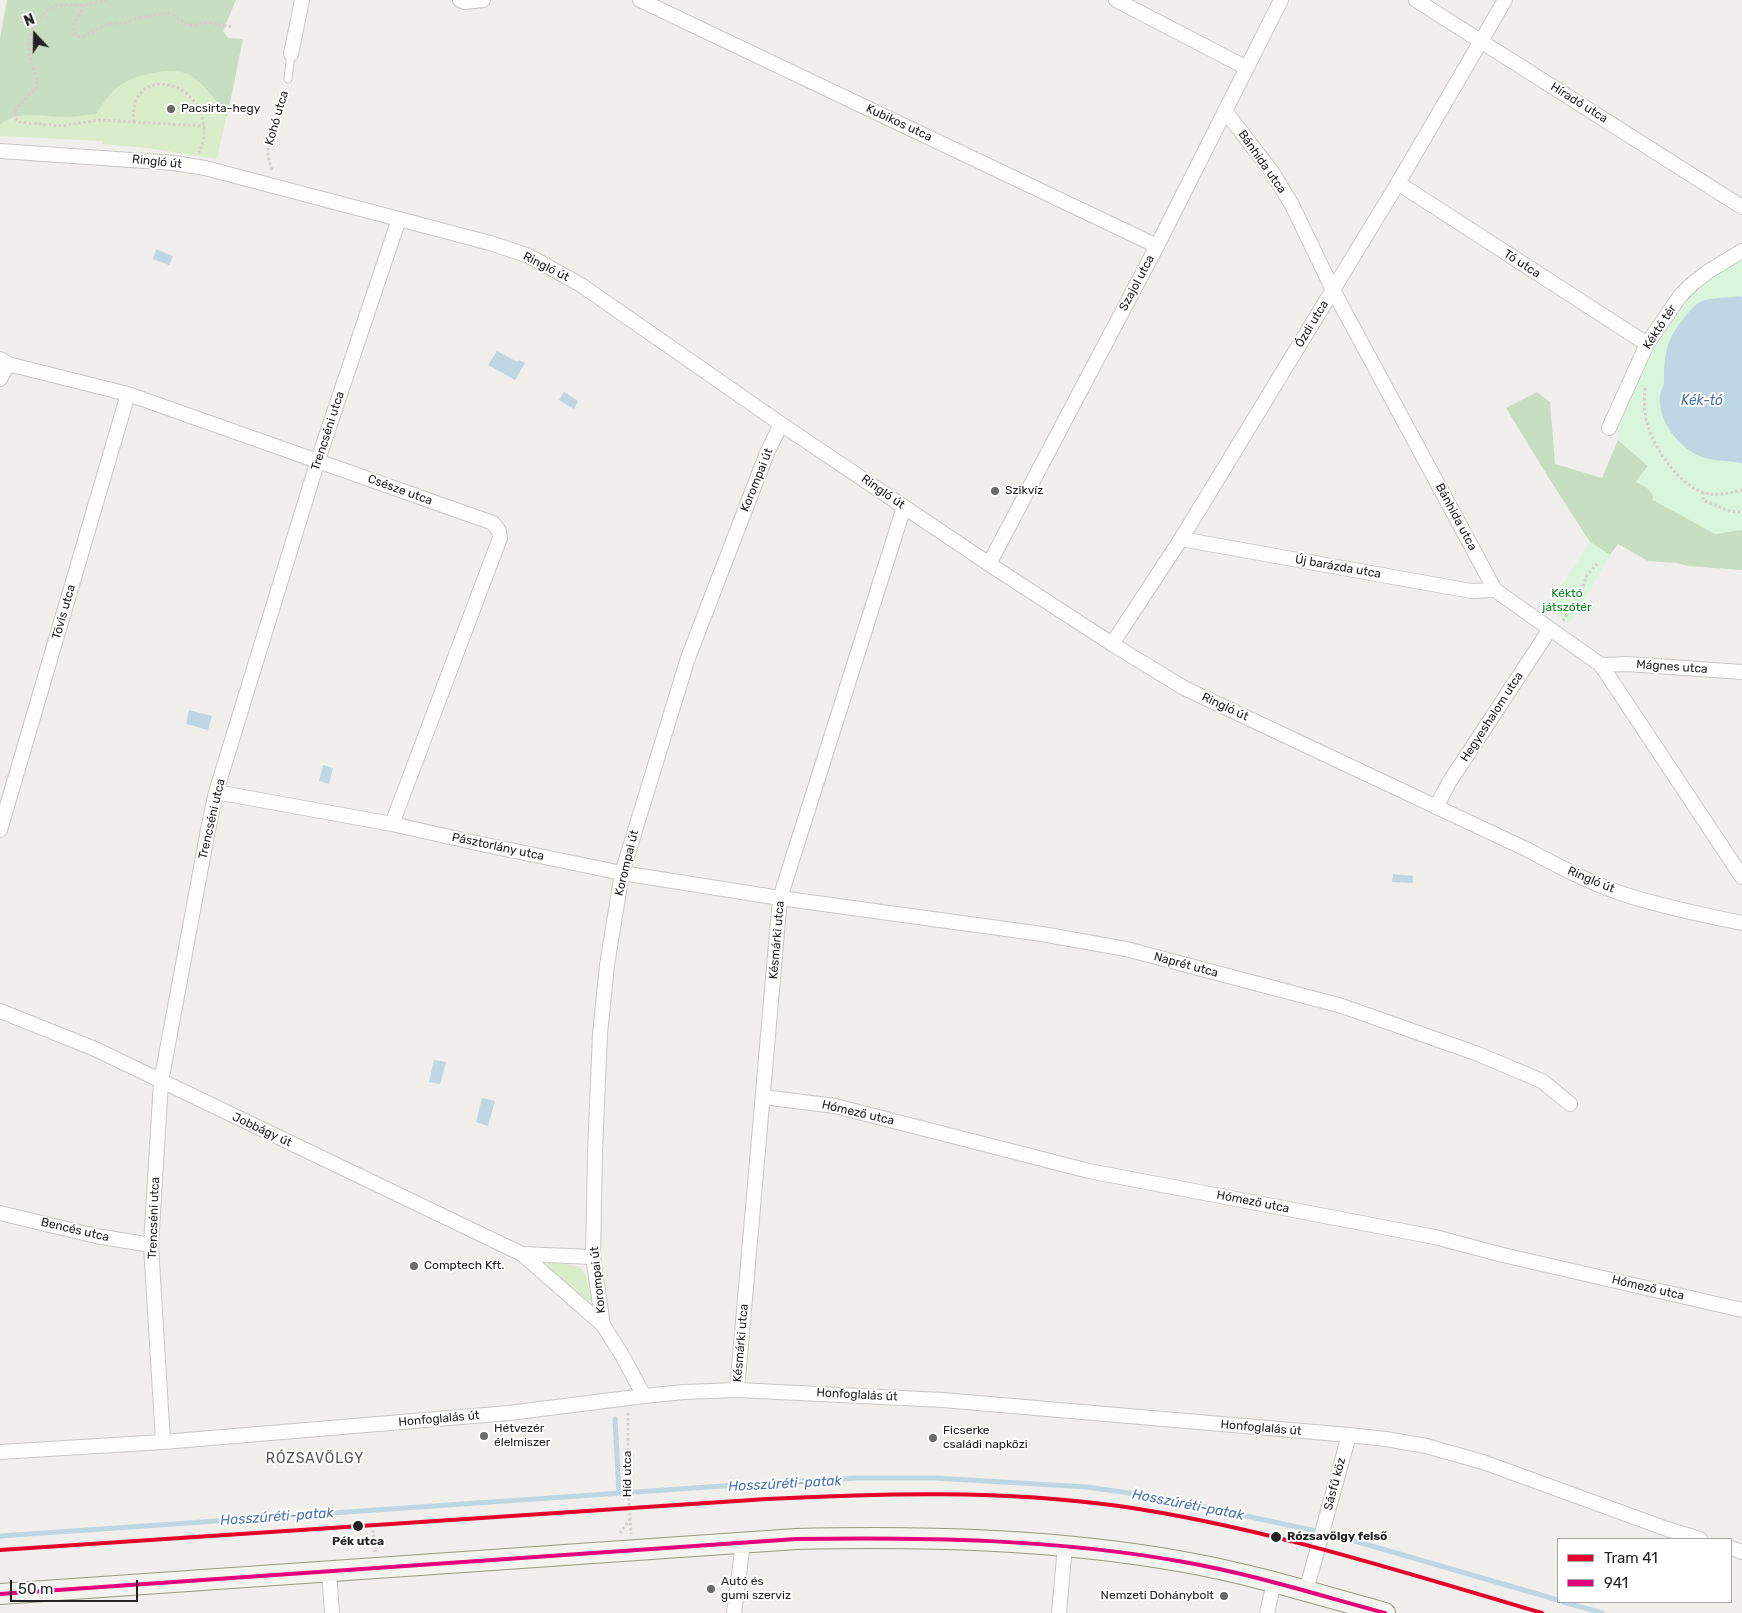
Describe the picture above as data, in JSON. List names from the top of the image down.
{
  "streets": {
    "street": [
      "Híradó utca",
      "Kubikos utca",
      "Ringló út",
      "Bánhida utca",
      "Tó utca",
      "Szajol utca",
      "Ózdi utca",
      "Kéktó tér",
      "Trencséni utca",
      "Korompai út",
      "Csésze utca",
      "Új barázda utca",
      "Tövis utca",
      "Mágnes utca",
      "Hegyeshalom utca",
      "Pásztorlány utca",
      "Késmárki utca",
      "Naprét utca",
      "Hómező utca",
      "Jobbágy út",
      "Bencés utca",
      "Honfoglalás út",
      "Sásfű köz"
    ],
    "path": ["Kohó utca", "Híd utca"]
  },
  "crossings": [
    ["Híradó utca", "Ózdi utca"],
    ["Kohó utca", "Ringló út"],
    ["Kubikos utca", "Szajol utca"],
    ["Ringló út", "Szajol utca"],
    ["Ringló út", "Ózdi utca"],
    ["Ringló út", "Trencséni utca"],
    ["Ringló út", "Korompai út"],
    ["Ringló út", "Hegyeshalom utca"],
    ["Ringló út", "Késmárki utca"],
    ["Bánhida utca", "Szajol utca"],
    ["Bánhida utca", "Ózdi utca"],
    ["Bánhida utca", "Új barázda utca"],
    ["Bánhida utca", "Mágnes utca"],
    ["Bánhida utca", "Hegyeshalom utca"],
    ["Tó utca", "Ózdi utca"],
    ["Tó utca", "Kéktó tér"],
    ["Ózdi utca", "Új barázda utca"],
    ["Trencséni utca", "Csésze utca"],
    ["Trencséni utca", "Pásztorlány utca"],
    ["Trencséni utca", "Jobbágy út"],
    ["Trencséni utca", "Bencés utca"],
    ["Trencséni utca", "Honfoglalás út"],
    ["Korompai út", "Pásztorlány utca"],
    ["Korompai út", "Jobbágy út"],
    ["Csésze utca", "Tövis utca"],
    ["Csésze utca", "Pásztorlány utca"],
    ["Pásztorlány utca", "Késmárki utca"],
    ["Pásztorlány utca", "Naprét utca"],
    ["Késmárki utca", "Naprét utca"],
    ["Késmárki utca", "Hómező utca"],
    ["Késmárki utca", "Honfoglalás út"],
    ["Jobbágy út", "Honfoglalás út"],
    ["Honfoglalás út", "Híd utca"],
    ["Honfoglalás út", "Sásfű köz"]
  ],
  "districts": ["RÓZSAVÖLGY"],
  "water": ["Kék-tó", "Hosszúréti-patak"],
  "parks": ["Kéktó játszótér"],
  "places": [
    "Pacsirta-hegy",
    "Szikvíz",
    "Comptech Kft.",
    "Hétvezér élelmiszer",
    "Ficserke családi napközi",
    "Pék utca",
    "Rózsavölgy felső",
    "Autó és gumi szerviz",
    "Nemzeti Dohánybolt"
  ],
  "lines": ["tram line 41", "transit line 941"],
  "legend": ["Tram 41", "941"],
  "scale_bar": "50 m",
  "north": "top"
}
